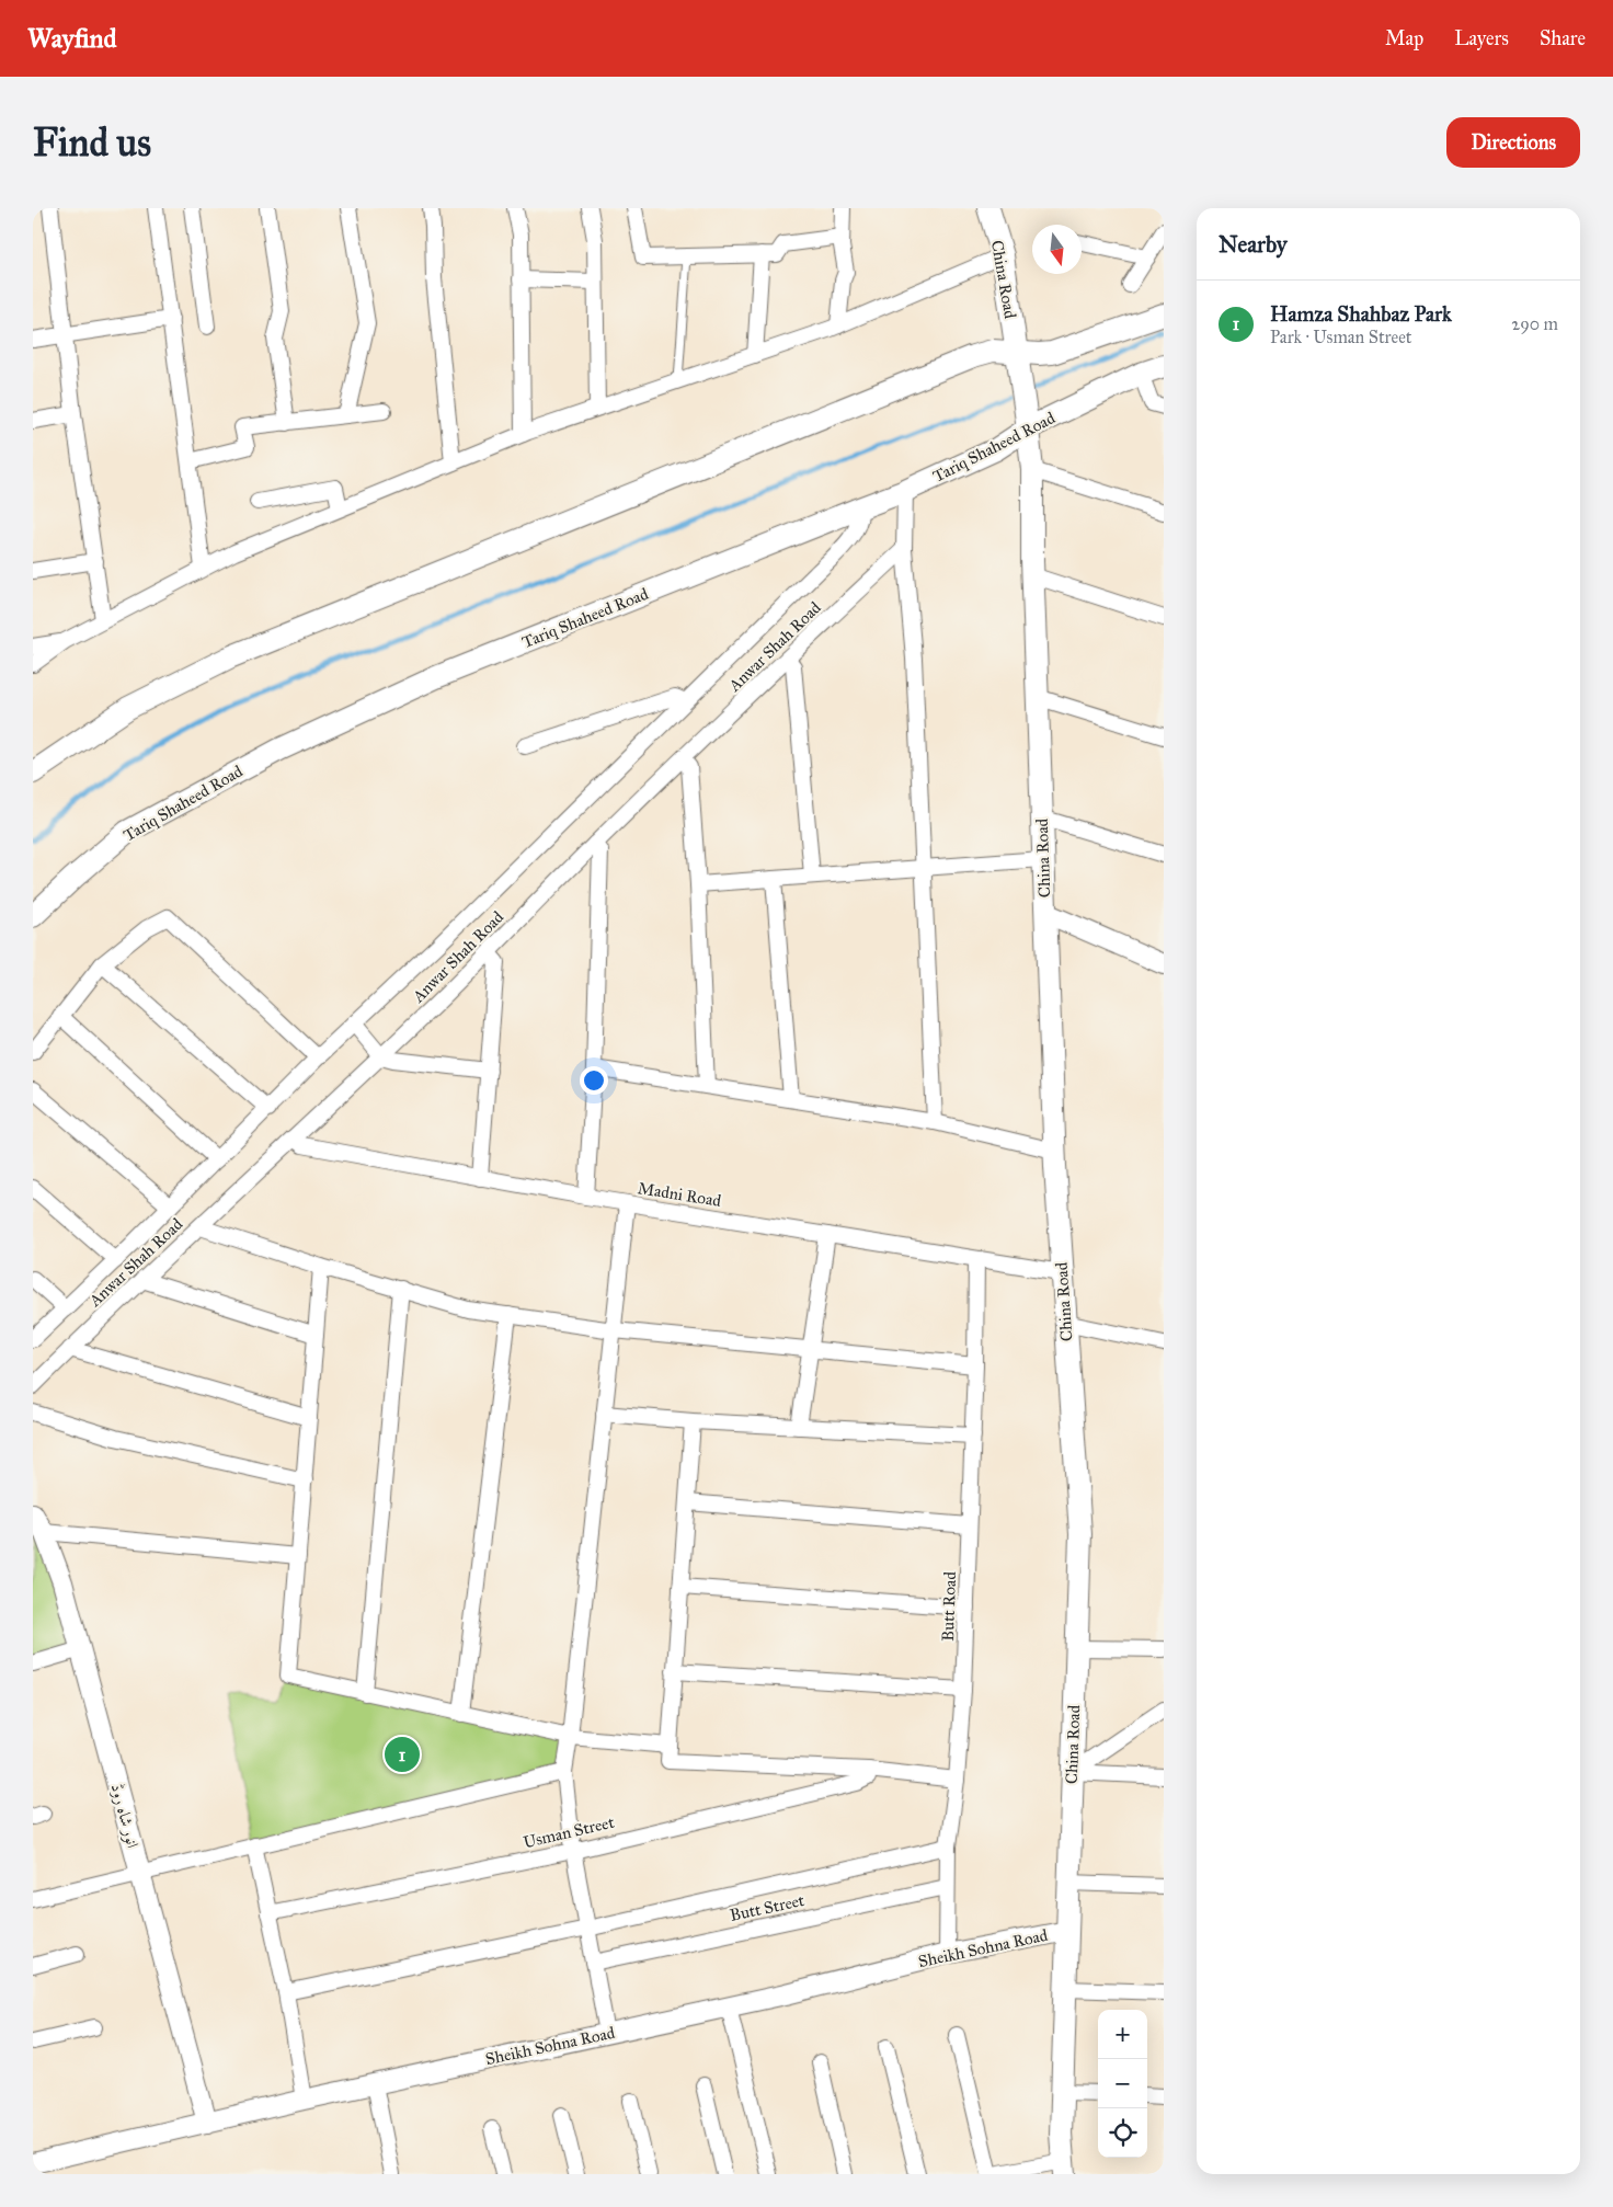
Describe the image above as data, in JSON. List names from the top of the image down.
{
  "streets": {
    "main road": ["China Road", "Tariq Shaheed Road"],
    "street": [
      "Anwar Shah Road",
      "Madni Road",
      "Butt Road",
      "انور شاہ روڈ",
      "Usman Street",
      "Butt Street",
      "Sheikh Sohna Road"
    ]
  },
  "crossings": [
    ["China Road", "Tariq Shaheed Road"],
    ["China Road", "Madni Road"],
    ["China Road", "Sheikh Sohna Road"],
    ["Tariq Shaheed Road", "Anwar Shah Road"],
    ["Anwar Shah Road", "Madni Road"],
    ["Madni Road", "Butt Road"],
    ["Butt Road", "Butt Street"],
    ["Butt Road", "Sheikh Sohna Road"],
    ["انور شاہ روڈ", "Sheikh Sohna Road"]
  ],
  "north": "bottom",
  "page": {
    "header": "Wayfind",
    "nav": ["Map", "Layers", "Share"],
    "buttons": "Directions",
    "title": "Find us",
    "heading": "Nearby",
    "list": [
      {
        "mark": "1",
        "name": "Hamza Shahbaz Park",
        "note": "Park · Usman Street",
        "value": "290 m"
      }
    ],
    "pins": "1",
    "map_buttons": ["+", "−"]
  }
}
